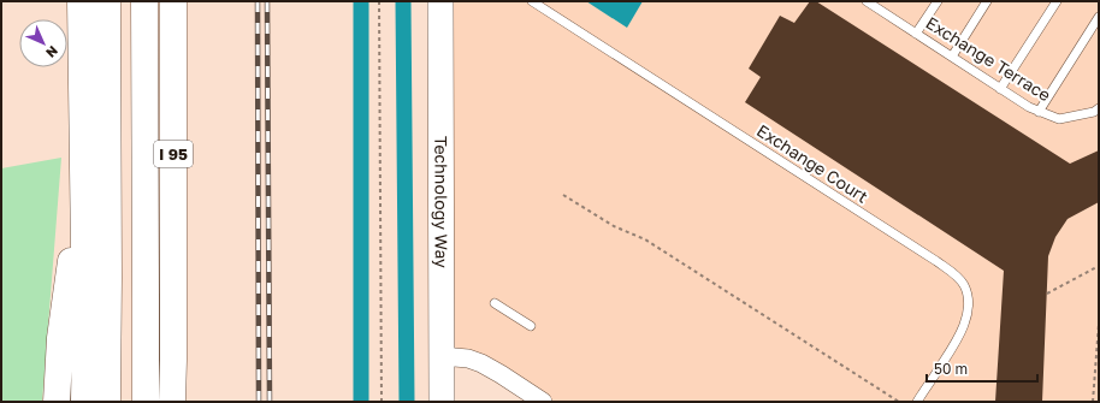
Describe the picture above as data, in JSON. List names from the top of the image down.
{
  "streets": {
    "highway": ["I 95"],
    "street": ["Technology Way"],
    "lane": ["Exchange Terrace", "Exchange Court"]
  },
  "scale_bar": "50 m",
  "north": "bottom right"
}
